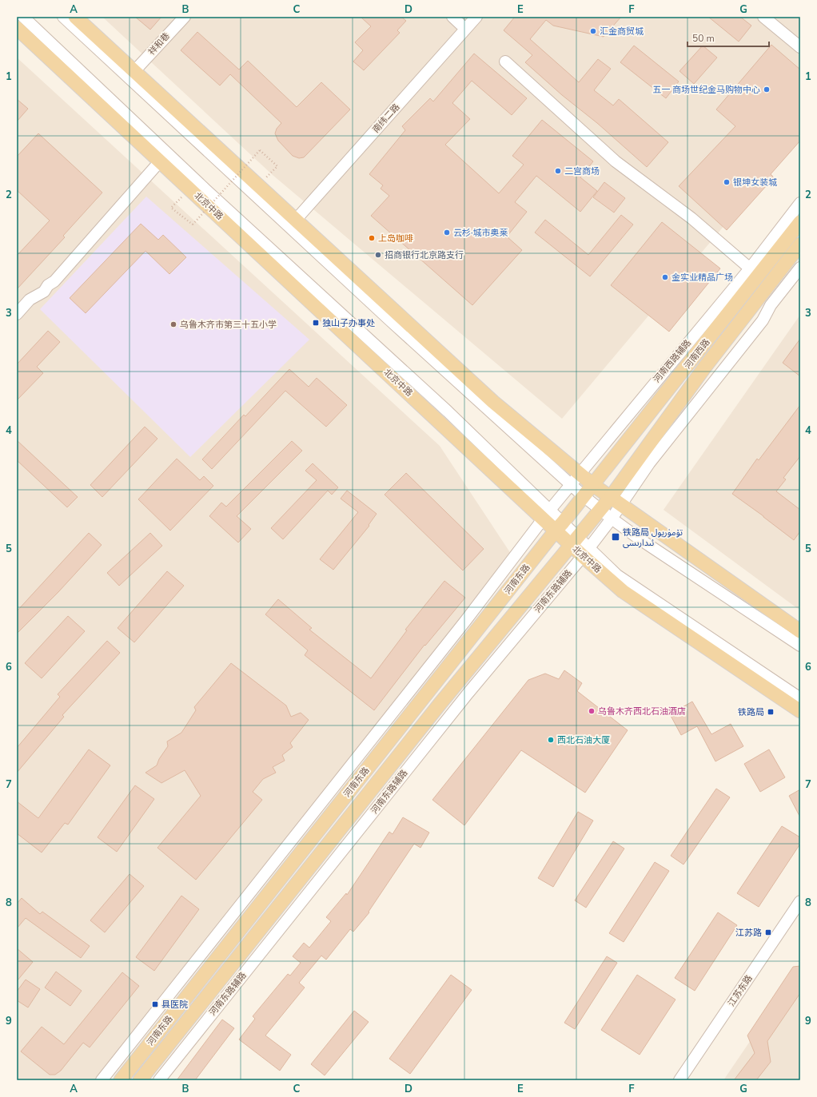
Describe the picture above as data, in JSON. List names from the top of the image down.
{
  "streets": {
    "main road": ["北京中路", "河南西路", "河南东路"],
    "street": [
      "祥和巷",
      "南纬二路",
      "河南西路辅路",
      "河南东路辅路",
      "江苏东路"
    ]
  },
  "crossings": [
    ["北京中路", "河南西路辅路"],
    ["北京中路", "河南东路"],
    ["北京中路", "河南东路辅路"],
    ["河南西路", "河南西路辅路"],
    ["河南西路", "河南东路"],
    ["河南西路", "河南东路辅路"],
    ["河南东路", "河南东路辅路"]
  ],
  "places": {
    "other": [
      "汇金商贸城",
      "五一 商场世纪金马购物中心",
      "二宫商场",
      "银坤女装城",
      "云杉·城市奥莱",
      "上岛咖啡",
      "招商银行北京路支行",
      "金实业精品广场",
      "乌鲁木齐市第三十五小学",
      "乌鲁木齐西北石油酒店",
      "西北石油大厦"
    ],
    "transit": [
      "独山子办事处",
      "铁路局 تۆمۈريول ئىدارىسى",
      "铁路局",
      "江苏路",
      "县医院"
    ]
  },
  "scale_bar": "50 m",
  "grid": {
    "columns": [
      "A",
      "B",
      "C",
      "D",
      "E",
      "F",
      "G"
    ],
    "rows": [
      "1",
      "2",
      "3",
      "4",
      "5",
      "6",
      "7",
      "8",
      "9"
    ]
  }
}
